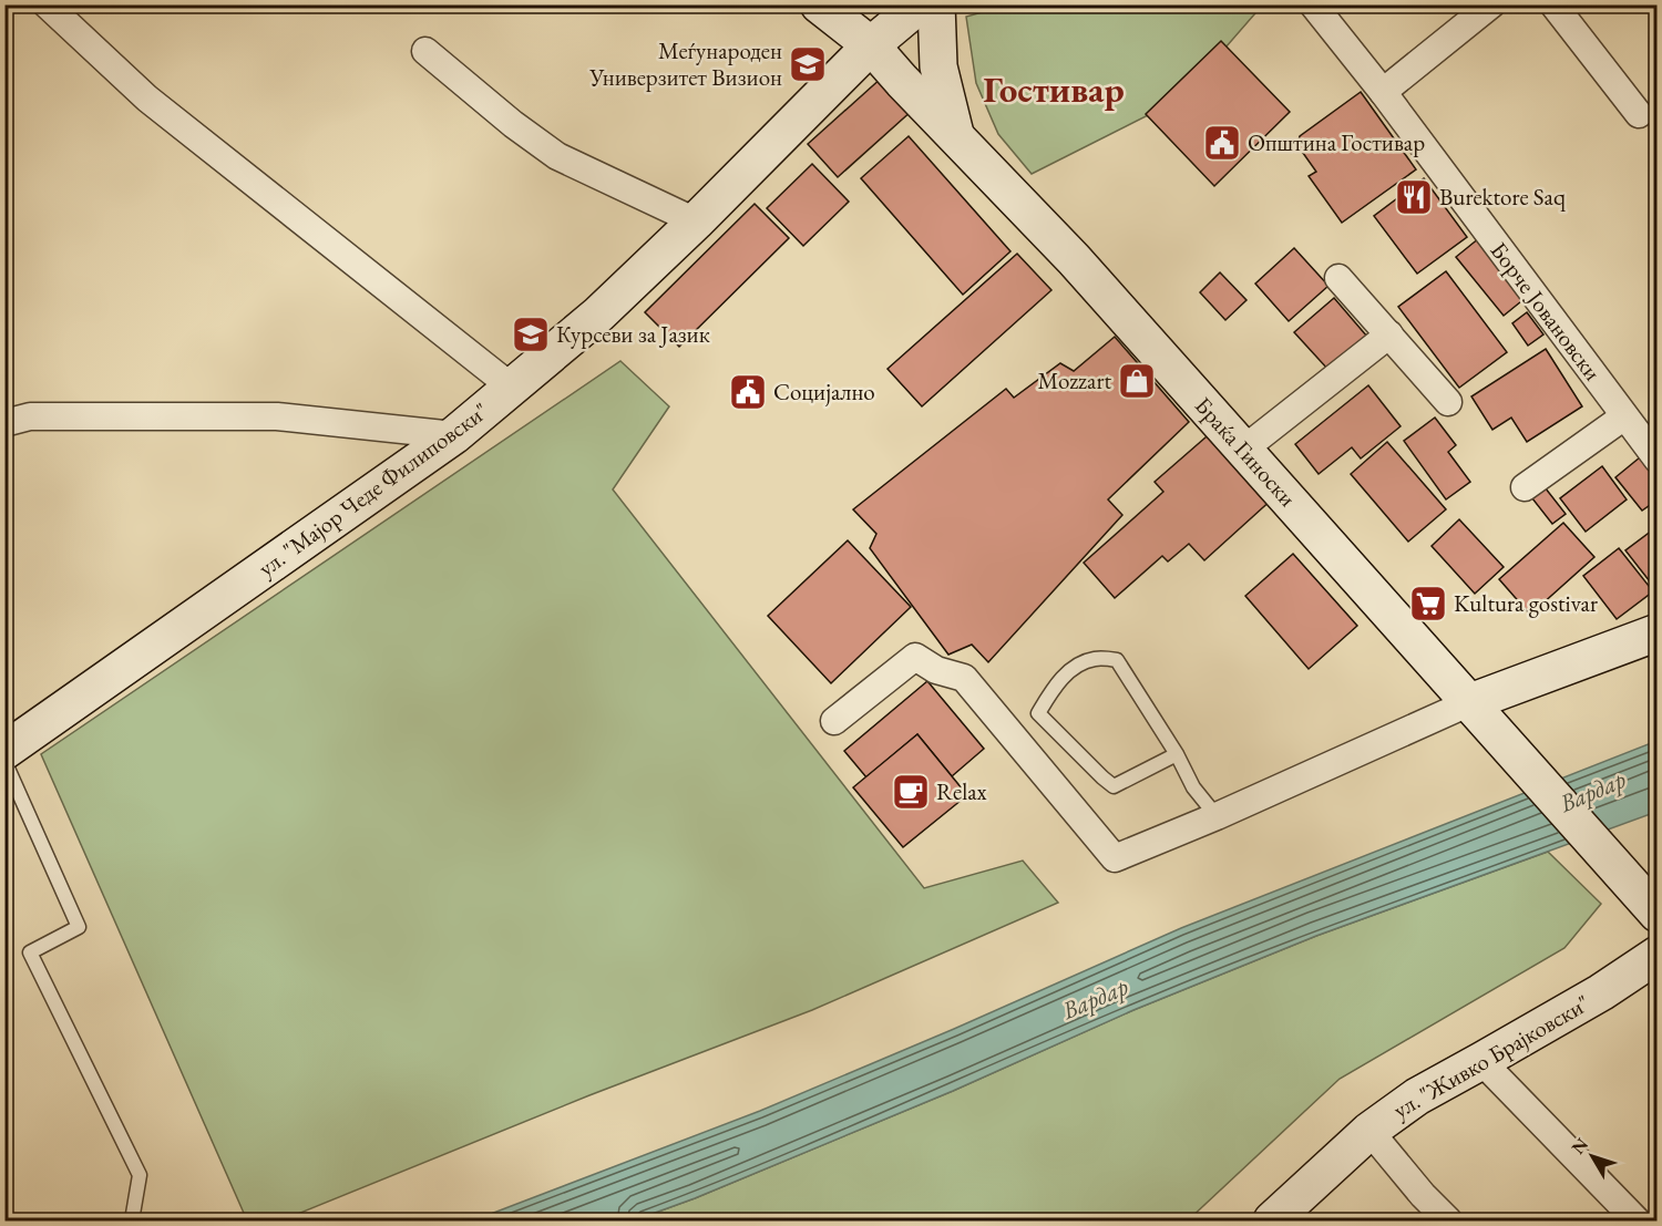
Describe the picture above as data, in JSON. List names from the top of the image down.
{
  "streets": {
    "street": [
      "Борче Јовановски",
      "Браќа Гиноски",
      "ул. \"Мајор Чеде Филиповски\"",
      "ул. \"Живко Брајковски\""
    ]
  },
  "crossings": [
    ["Браќа Гиноски", "ул. \"Мајор Чеде Филиповски\""]
  ],
  "districts": ["Гостивар"],
  "water": ["Вардар"],
  "places": {
    "school or university": ["Меѓународен Универзитет Визион", "Курсеви за Јазик"],
    "public building": ["Општина Гостивар", "Социјално"],
    "restaurant": ["Burektore Saq"],
    "shop": ["Mozzart"],
    "supermarket": ["Kultura gostivar"],
    "cafe": ["Relax"]
  },
  "north": "top left"
}
